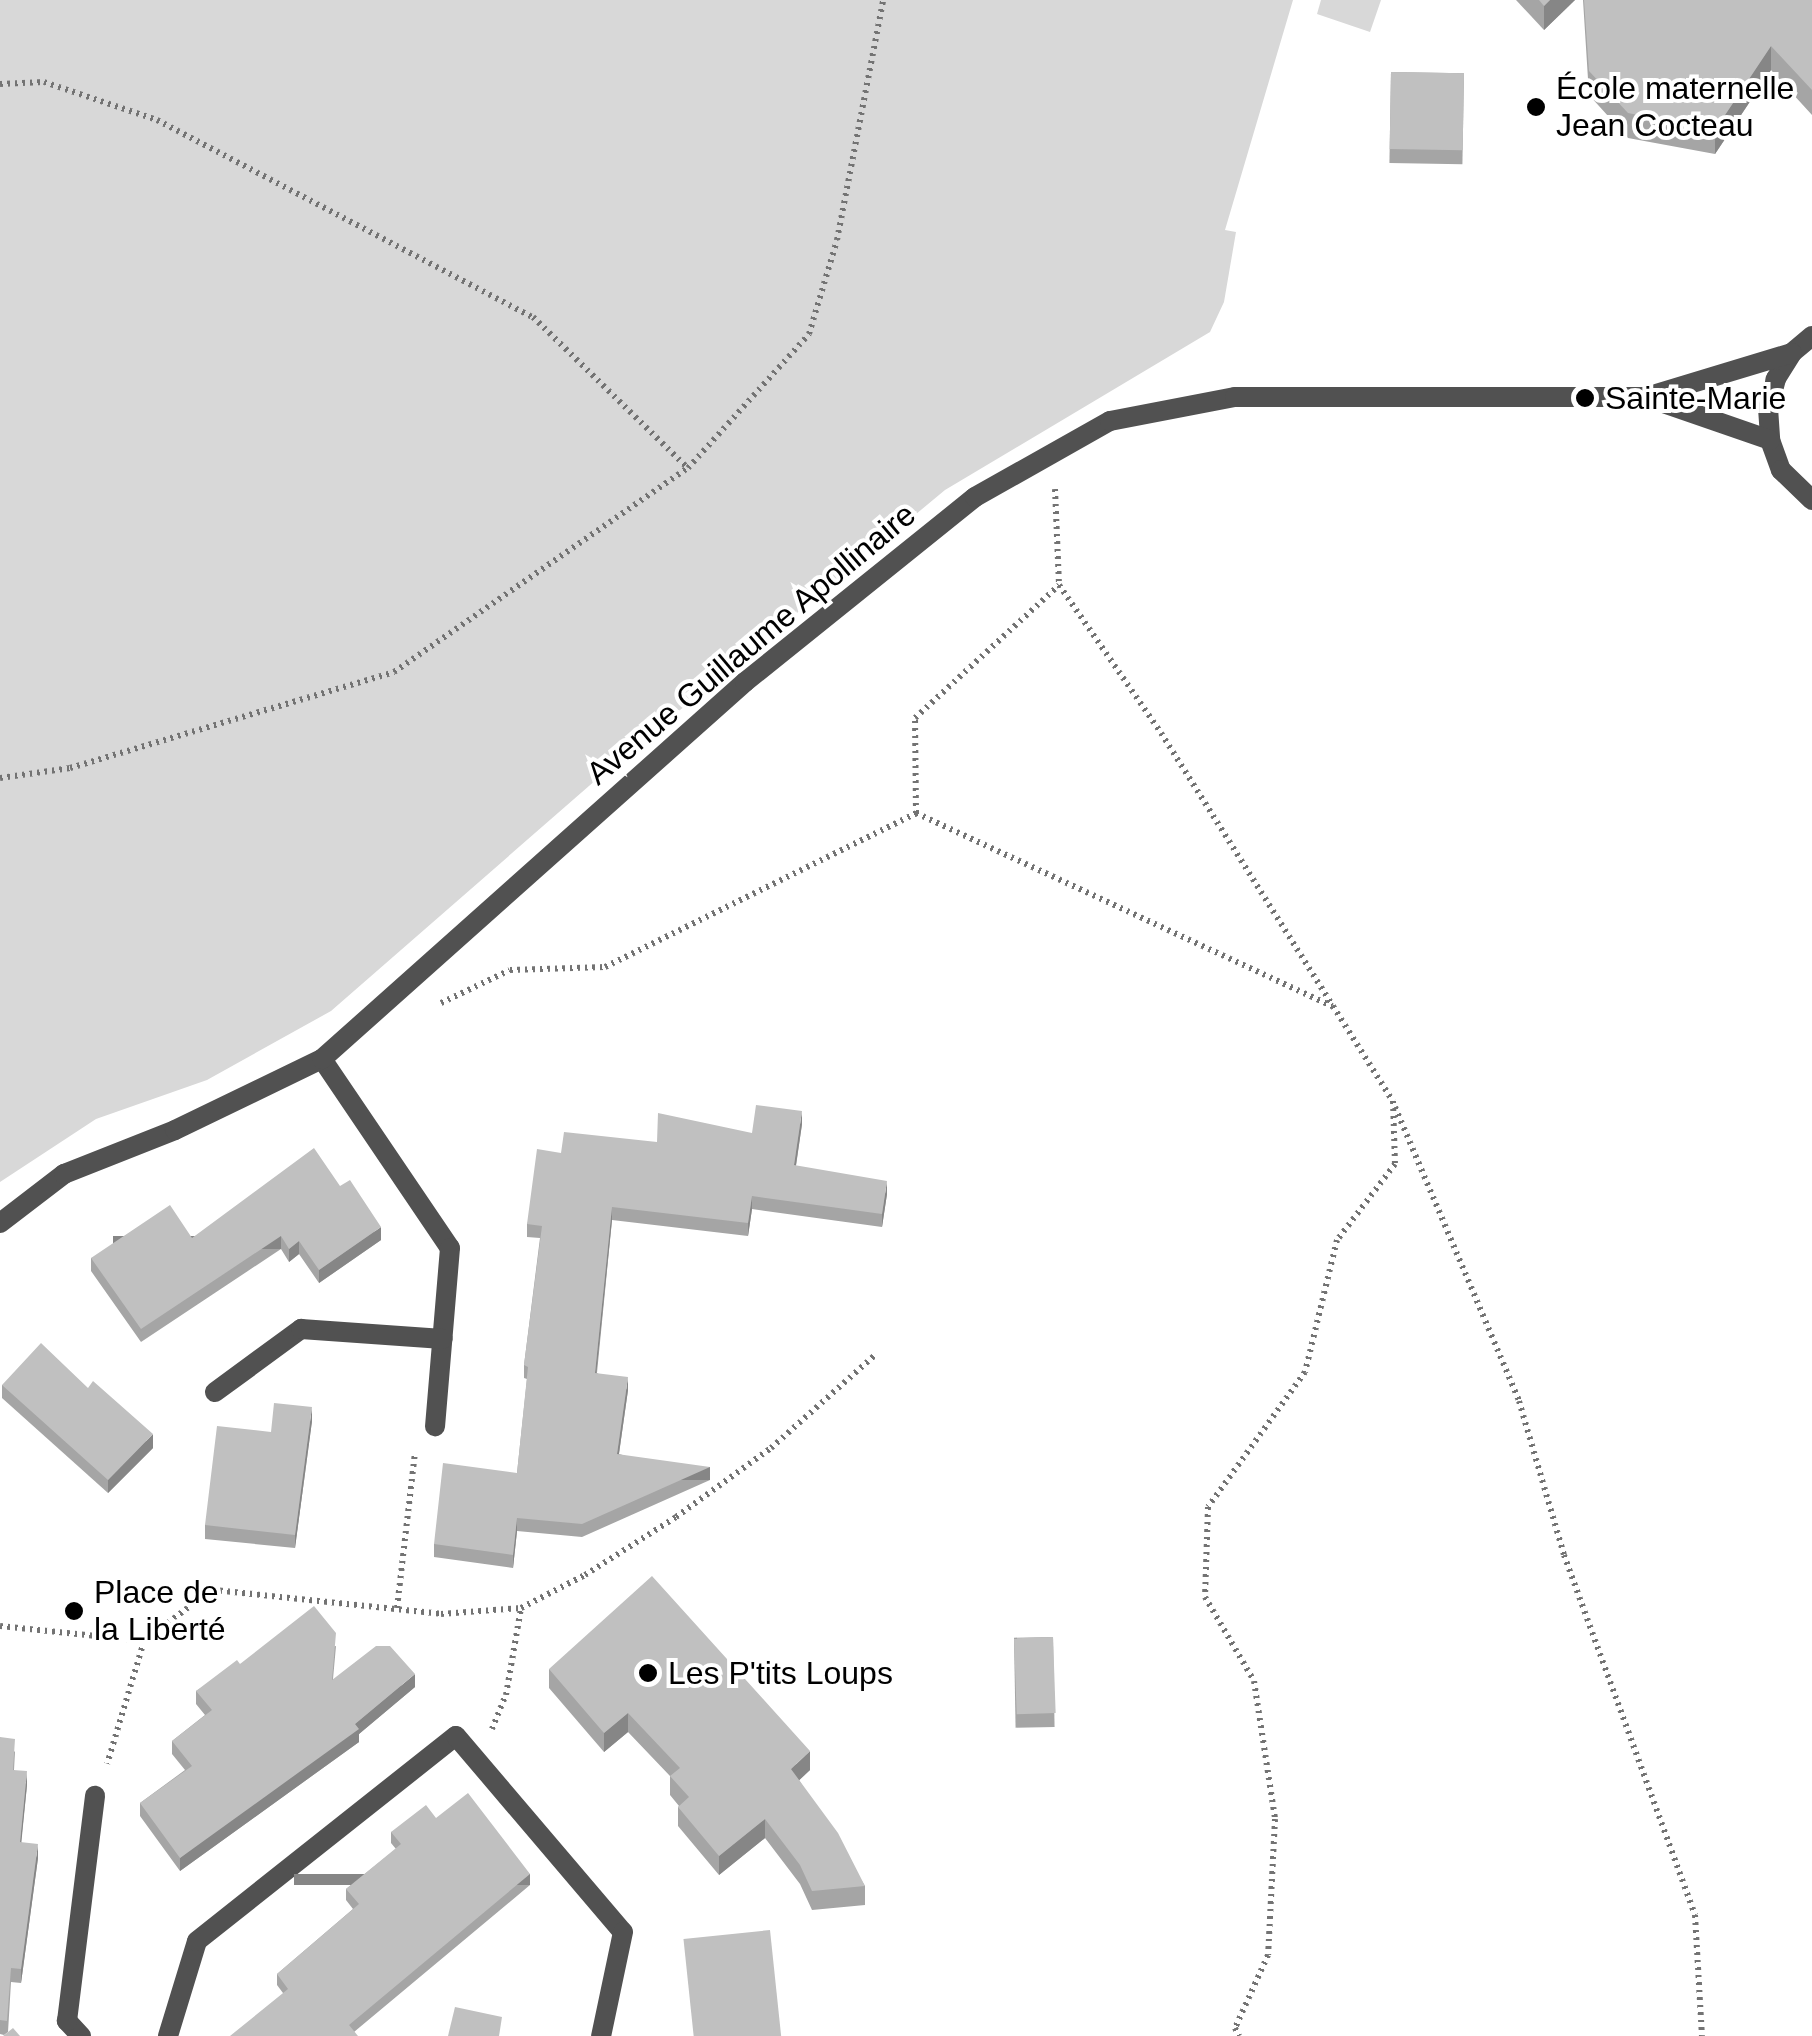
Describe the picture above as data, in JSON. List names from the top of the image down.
{
  "streets": {
    "street": ["Avenue Guillaume Apollinaire"]
  },
  "places": [
    "École maternelle Jean Cocteau",
    "Sainte-Marie",
    "Place de la Liberté",
    "Les P'tits Loups"
  ]
}
